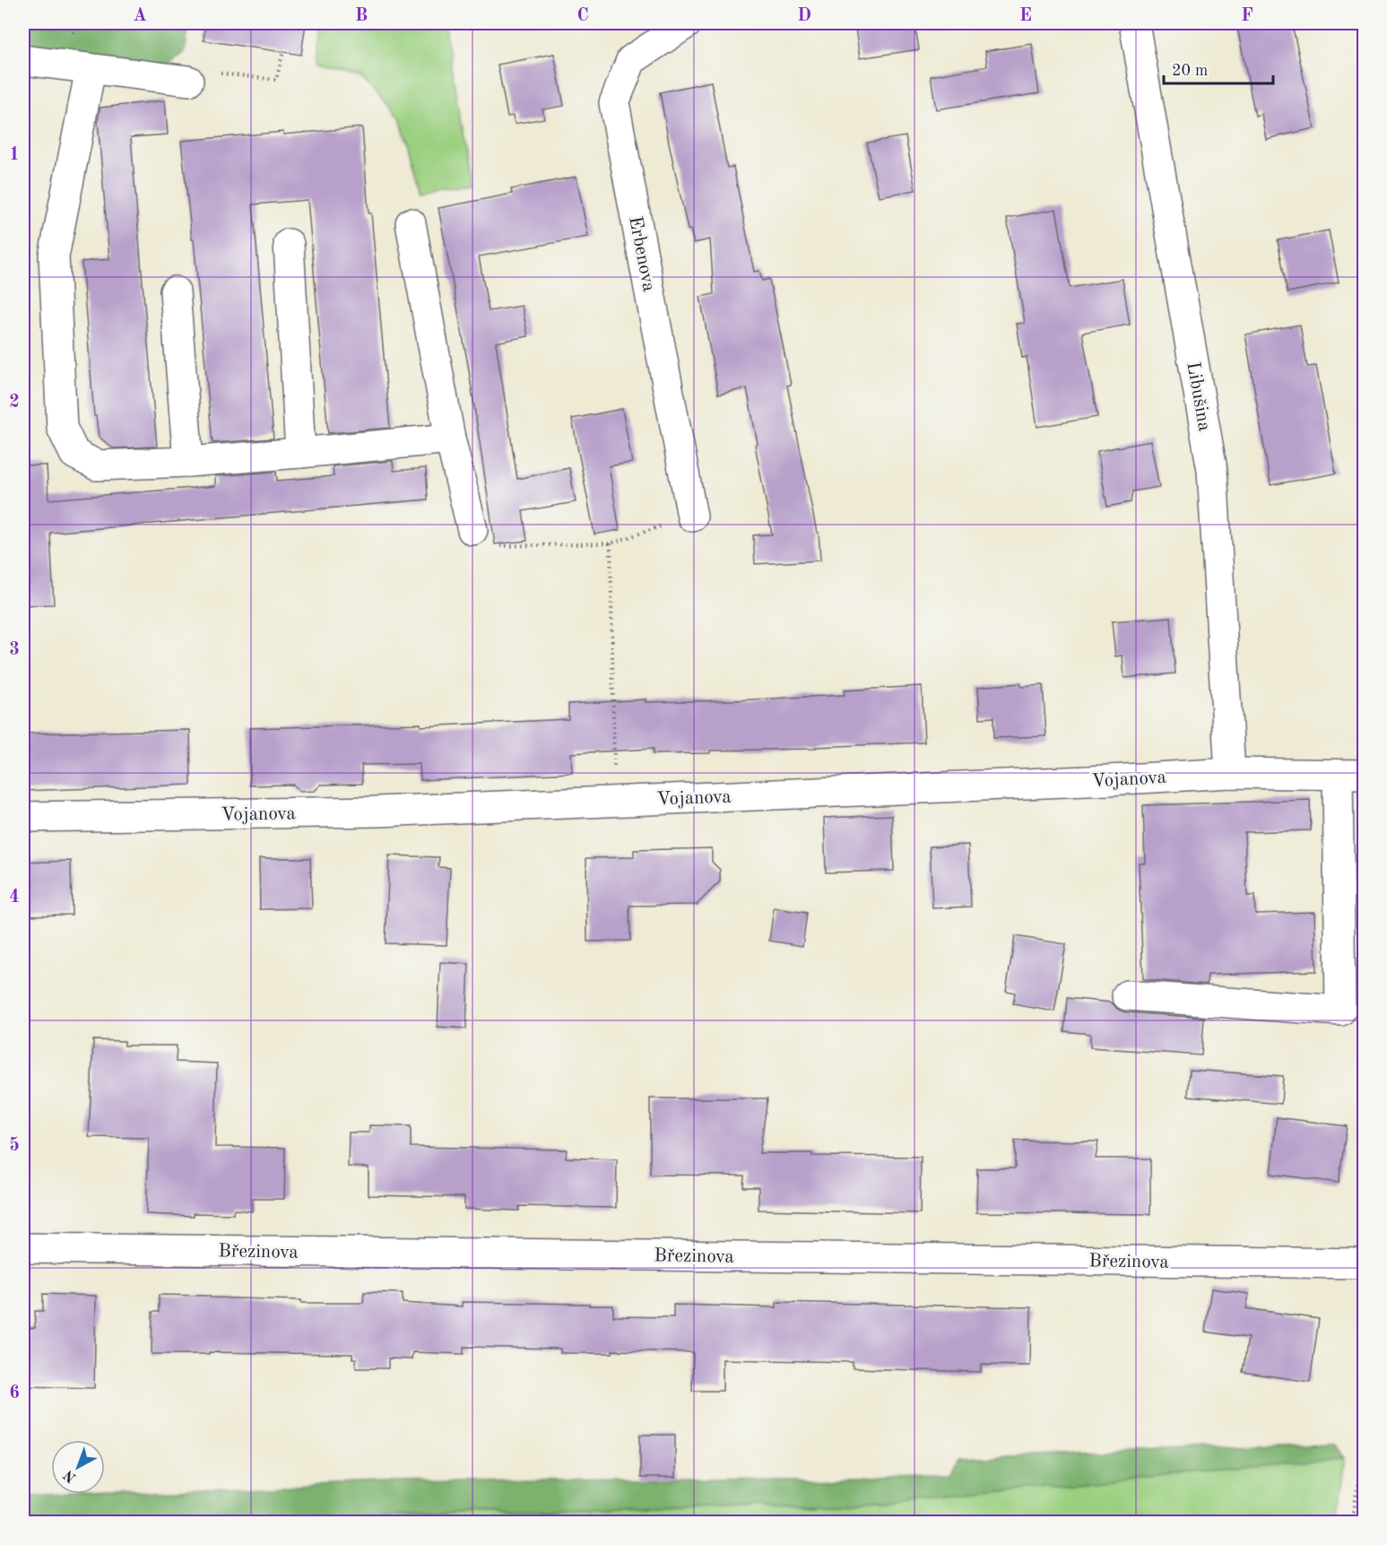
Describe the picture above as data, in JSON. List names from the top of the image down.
{
  "streets": {
    "street": [
      "Erbenova",
      "Libušina",
      "Vojanova",
      "Březinova"
    ]
  },
  "crossings": [
    ["Libušina", "Vojanova"]
  ],
  "scale_bar": "20 m",
  "north": "bottom left",
  "grid": {
    "columns": [
      "A",
      "B",
      "C",
      "D",
      "E",
      "F"
    ],
    "rows": [
      "1",
      "2",
      "3",
      "4",
      "5",
      "6"
    ]
  }
}
